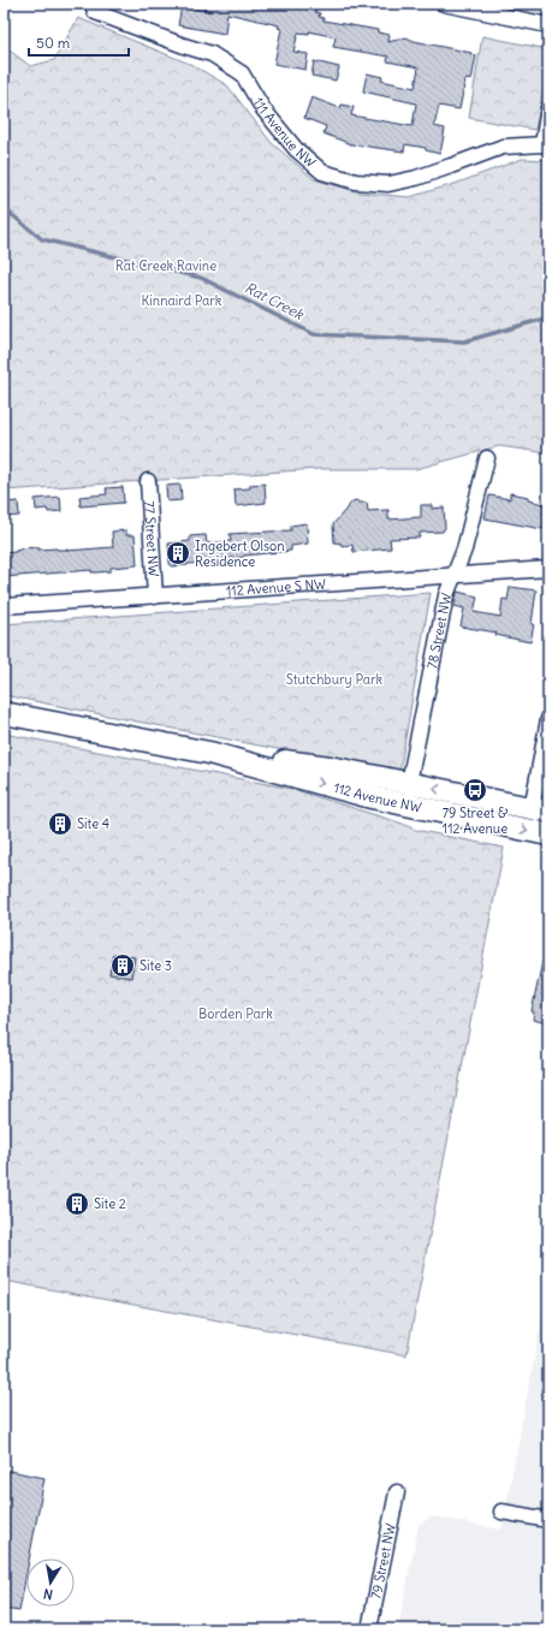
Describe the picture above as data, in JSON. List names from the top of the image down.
{
  "streets": {
    "main road": ["112 Avenue NW"],
    "street": [
      "111 Avenue NW",
      "77 Street NW",
      "112 Avenue S NW",
      "78 Street NW",
      "79 Street NW"
    ]
  },
  "crossings": [
    ["77 Street NW", "112 Avenue S NW"],
    ["112 Avenue S NW", "78 Street NW"],
    ["78 Street NW", "112 Avenue NW"]
  ],
  "water": ["Rat Creek"],
  "parks": [
    "Rat Creek Ravine",
    "Kinnaird Park",
    "Stutchbury Park",
    "Borden Park"
  ],
  "places": {
    "building": [
      "Ingebert Olson Residence",
      "Site 4",
      "Site 3",
      "Site 2"
    ],
    "bus stop": ["79 Street & 112 Avenue"]
  },
  "scale_bar": "50 m",
  "north": "bottom"
}
